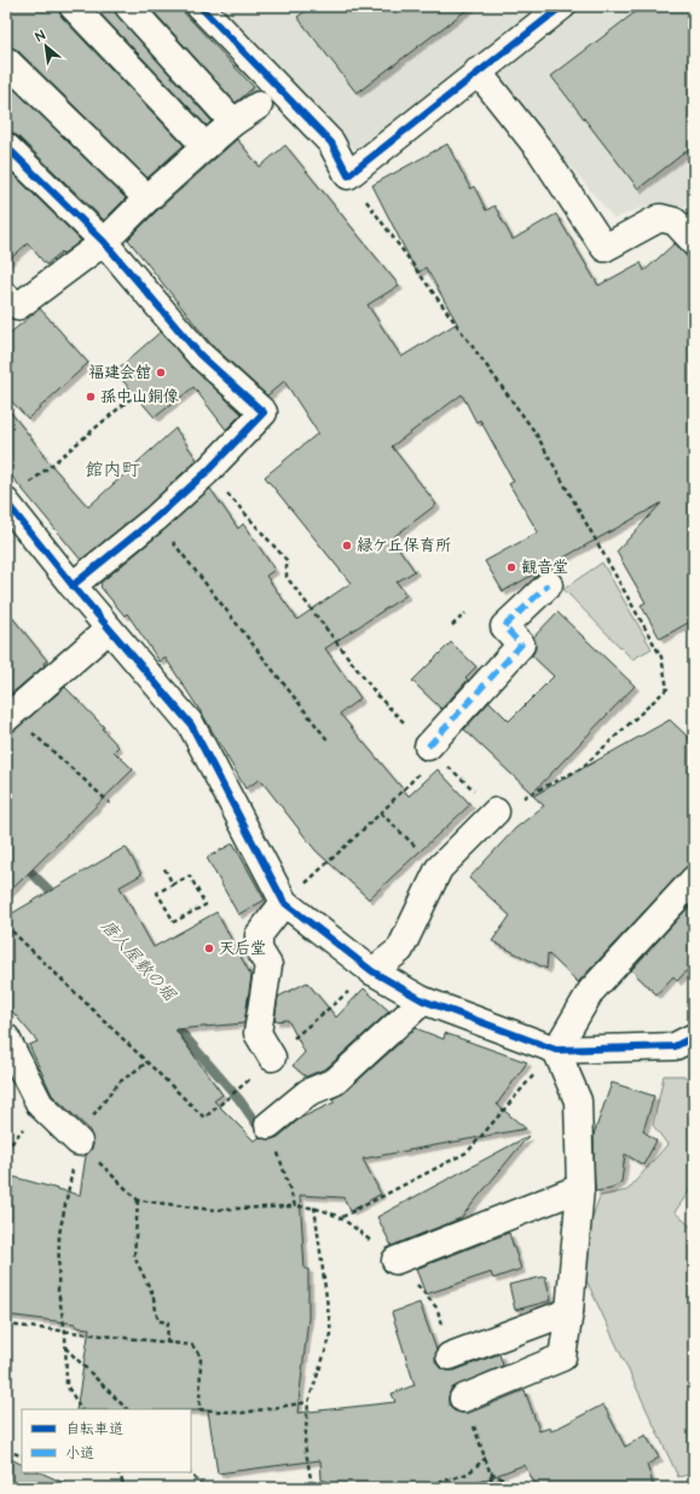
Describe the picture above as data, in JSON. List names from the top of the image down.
{
  "districts": ["館内町"],
  "water": ["唐人屋敷の堀"],
  "places": [
    "福建会舘",
    "孫中山銅像",
    "緑ケ丘保育所",
    "観音堂",
    "天后堂"
  ],
  "legend": ["自転車道", "小道"],
  "north": "top left"
}
